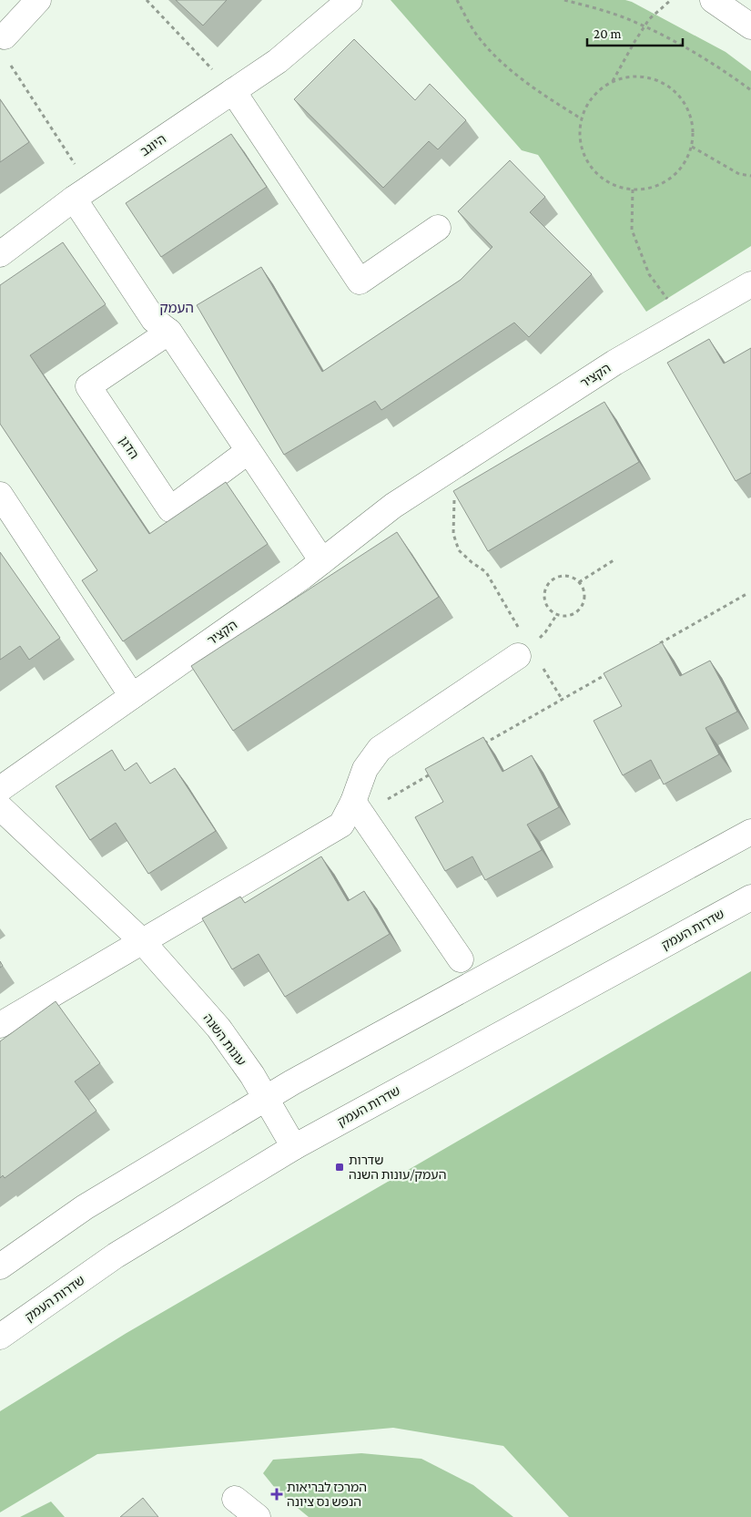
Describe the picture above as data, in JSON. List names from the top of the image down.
{
  "streets": {
    "street": [
      "היוגב",
      "הקציר",
      "הדגן",
      "שדרות העמק",
      "עונות השנה"
    ]
  },
  "crossings": [
    ["שדרות העמק", "עונות השנה"]
  ],
  "districts": ["העמק"],
  "places": {
    "transit": ["שדרות העמק/עונות השנה"],
    "health": ["המרכז לבריאות הנפש נס ציונה"]
  },
  "scale_bar": "20 m"
}
